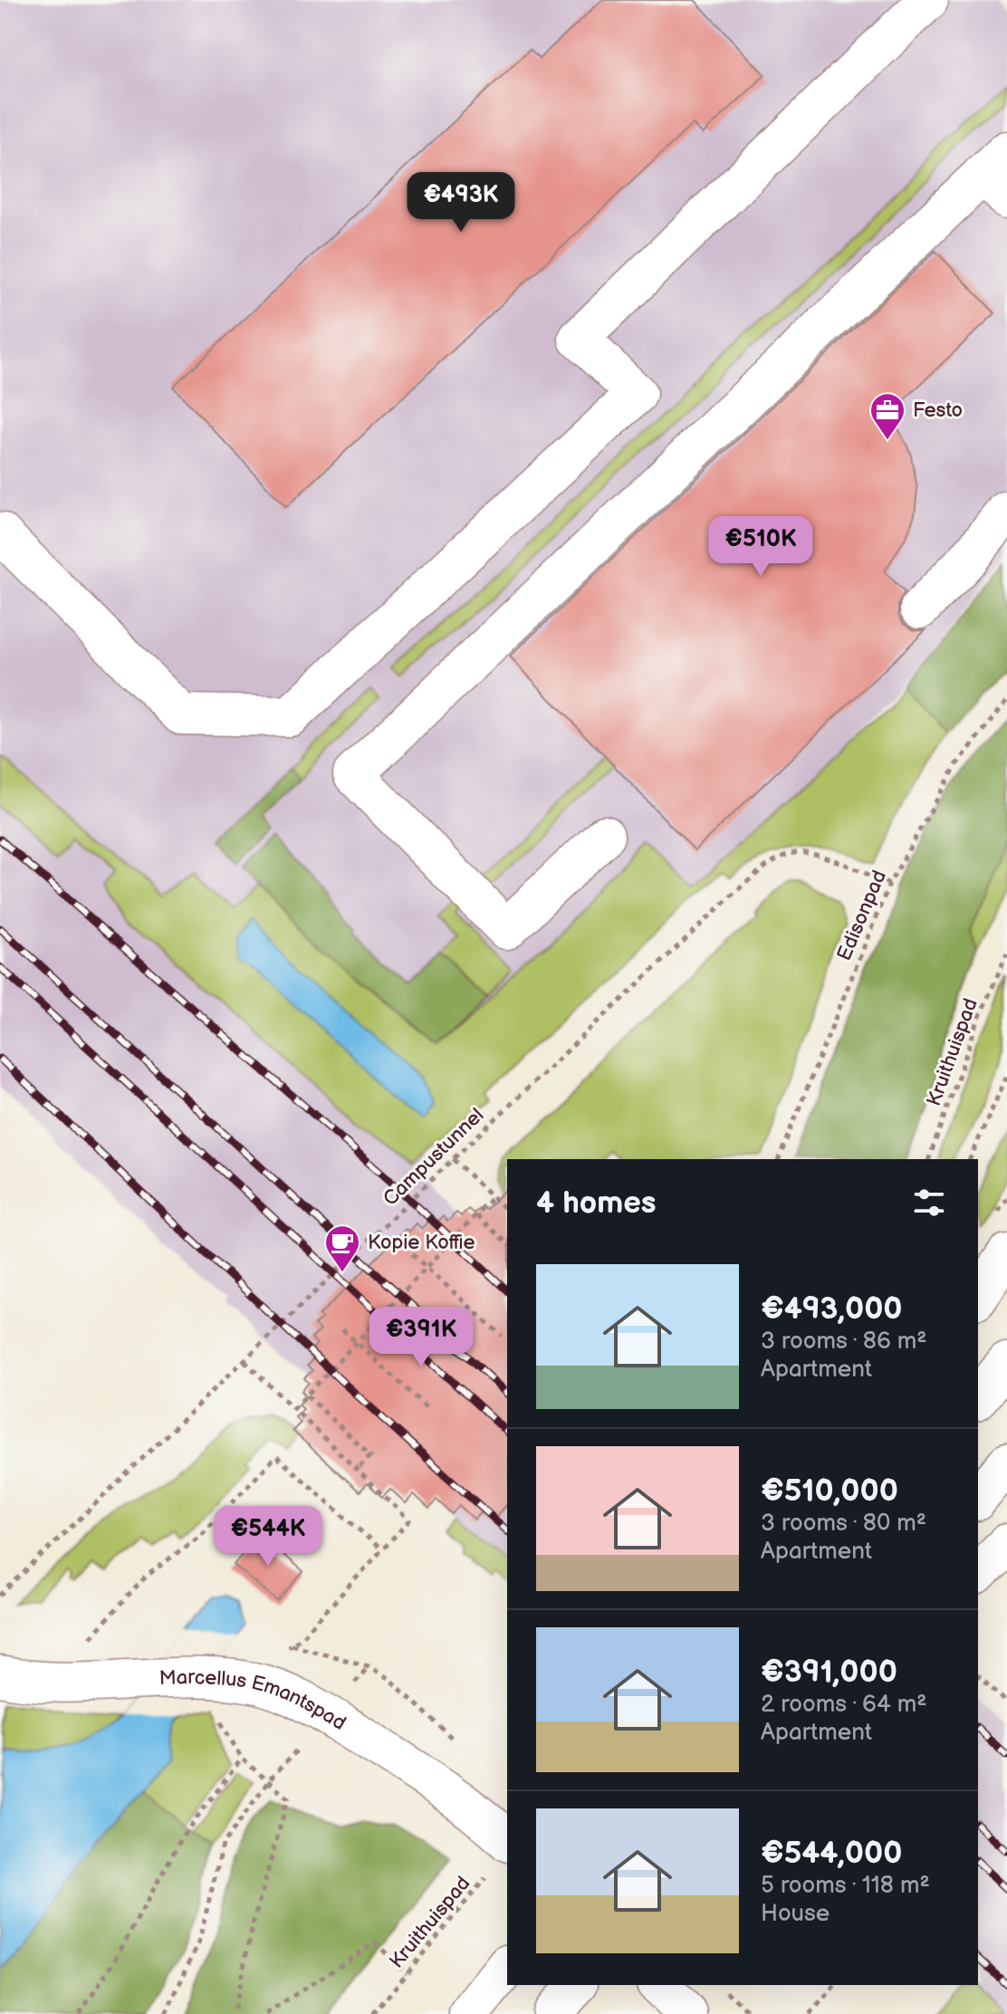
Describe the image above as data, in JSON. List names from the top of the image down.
{
  "streets": {
    "main road": ["Marcellus Emantspad"],
    "path": ["Edisonpad", "Kruithuispad", "Campustunnel"]
  },
  "crossings": [
    ["Edisonpad", "Campustunnel"],
    ["Kruithuispad", "Marcellus Emantspad"]
  ],
  "places": {
    "office": ["Festo"],
    "cafe": ["Kopie Koffie"]
  },
  "page": {
    "price": [
      "€493K",
      "€510K",
      "€391K",
      "€544K"
    ],
    "heading": "4 homes",
    "list": [
      {
        "name": "€493,000",
        "note": "3 rooms · 86 m² · Apartment"
      },
      {
        "name": "€510,000",
        "note": "3 rooms · 80 m² · Apartment"
      },
      {
        "name": "€391,000",
        "note": "2 rooms · 64 m² · Apartment"
      },
      {
        "name": "€544,000",
        "note": "5 rooms · 118 m² · House"
      }
    ]
  }
}
